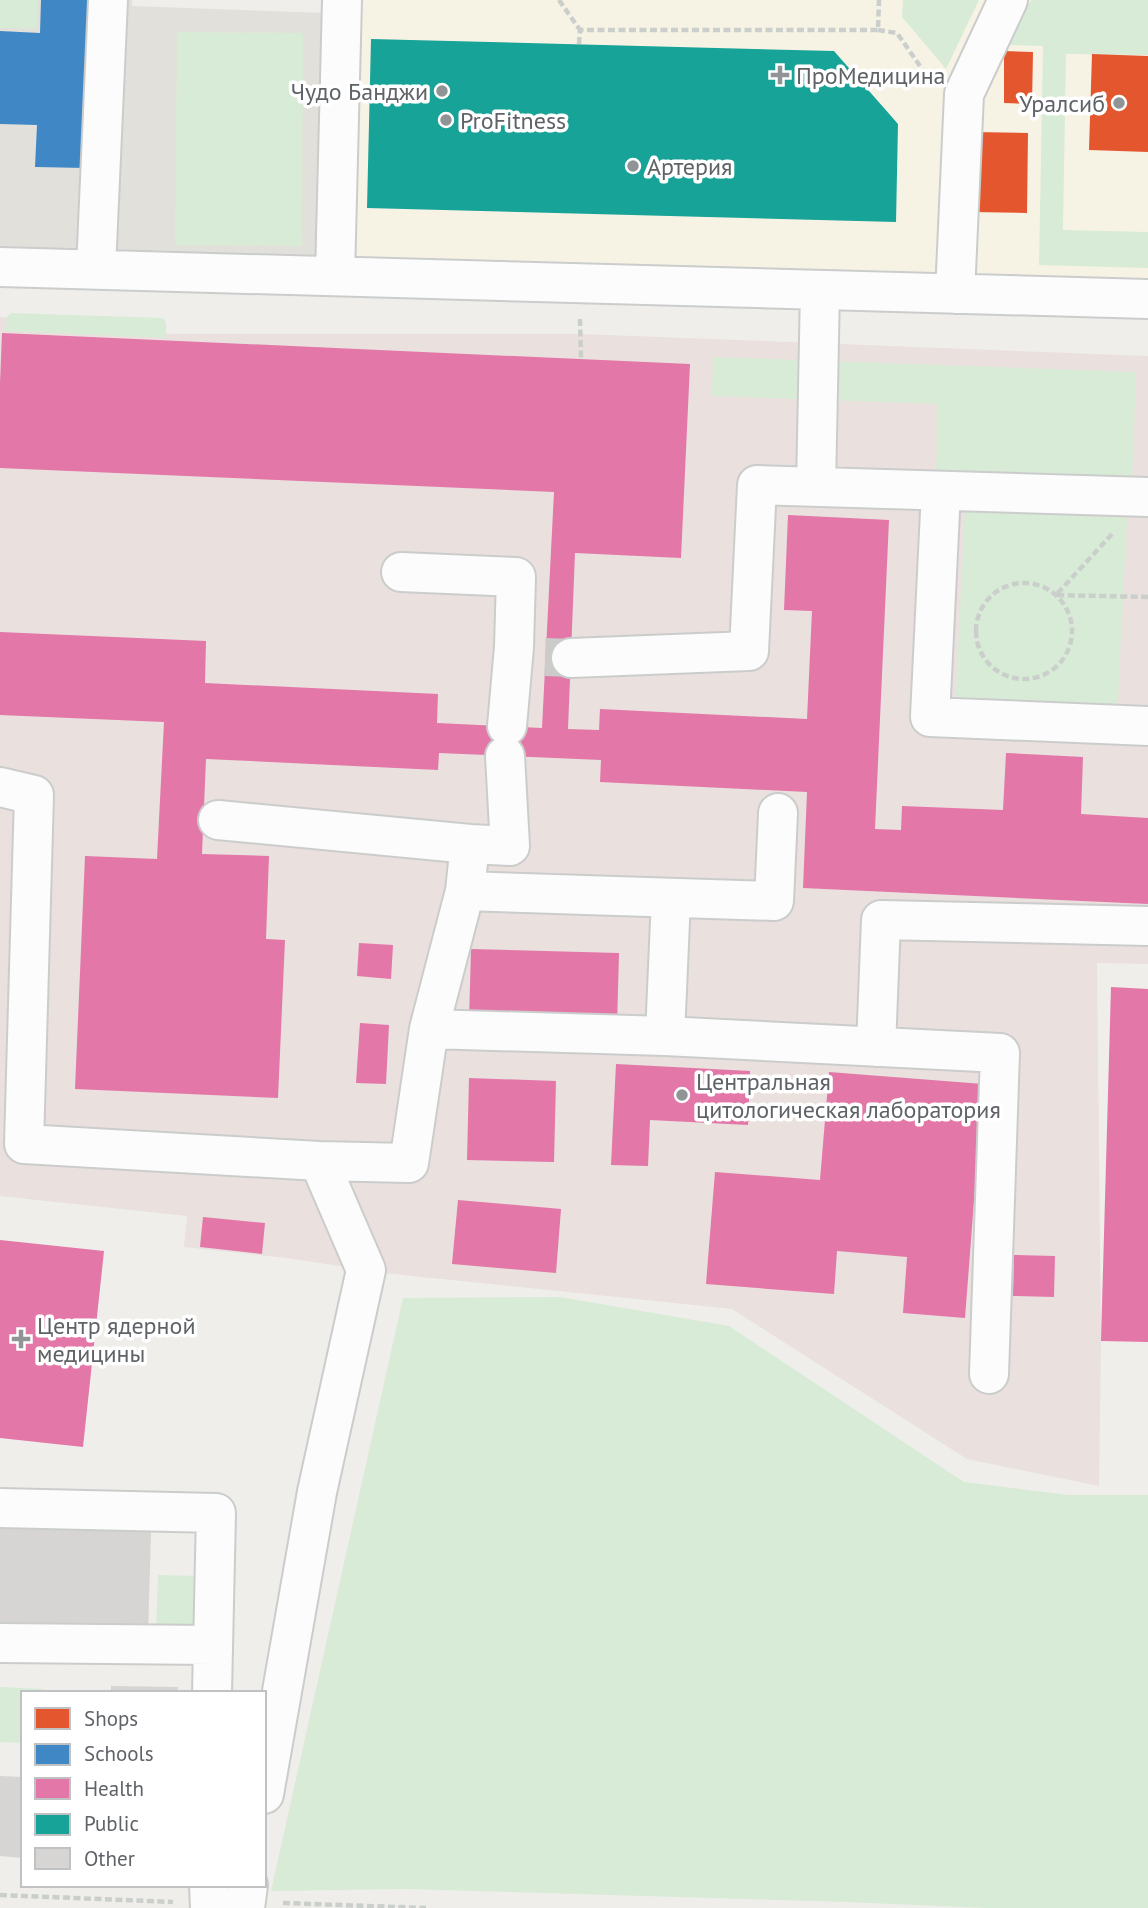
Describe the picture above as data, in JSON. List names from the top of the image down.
{
  "places": {
    "health": ["ПроМедицина", "Центр ядерной медицины"],
    "other": [
      "Чудо Банджи",
      "Уралсиб",
      "ProFitness",
      "Артерия",
      "Центральная цитологическая лаборатория"
    ]
  },
  "legend": [
    "Shops",
    "Schools",
    "Health",
    "Public",
    "Other"
  ]
}
